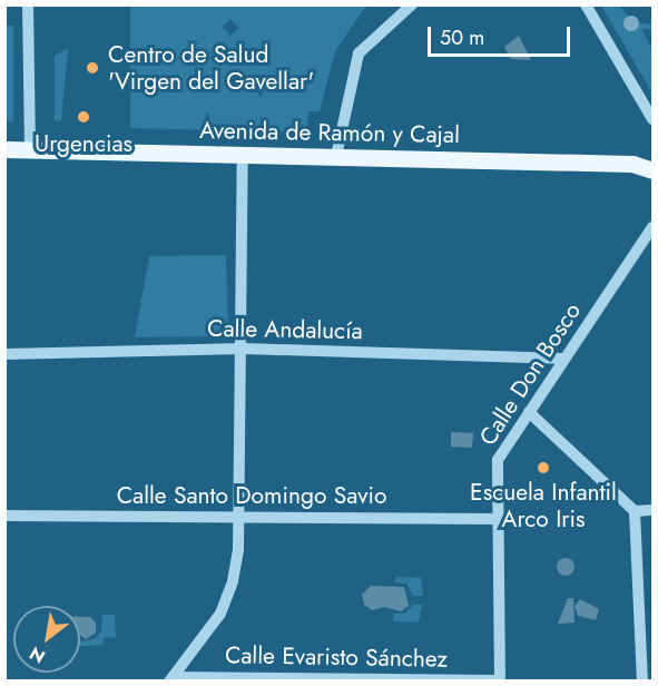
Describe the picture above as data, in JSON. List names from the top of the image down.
{
  "streets": {
    "main road": ["Avenida de Ramón y Cajal"],
    "street": [
      "Calle Andalucía",
      "Calle Don Bosco",
      "Calle Santo Domingo Savio",
      "Calle Evaristo Sánchez"
    ]
  },
  "crossings": [
    ["Calle Andalucía", "Calle Don Bosco"],
    ["Calle Don Bosco", "Calle Santo Domingo Savio"],
    ["Calle Don Bosco", "Calle Evaristo Sánchez"]
  ],
  "places": ["Centro de Salud 'Virgen del Gavellar'", "Urgencias", "Escuela Infantil Arco Iris"],
  "scale_bar": "50 m",
  "north": "bottom left"
}
